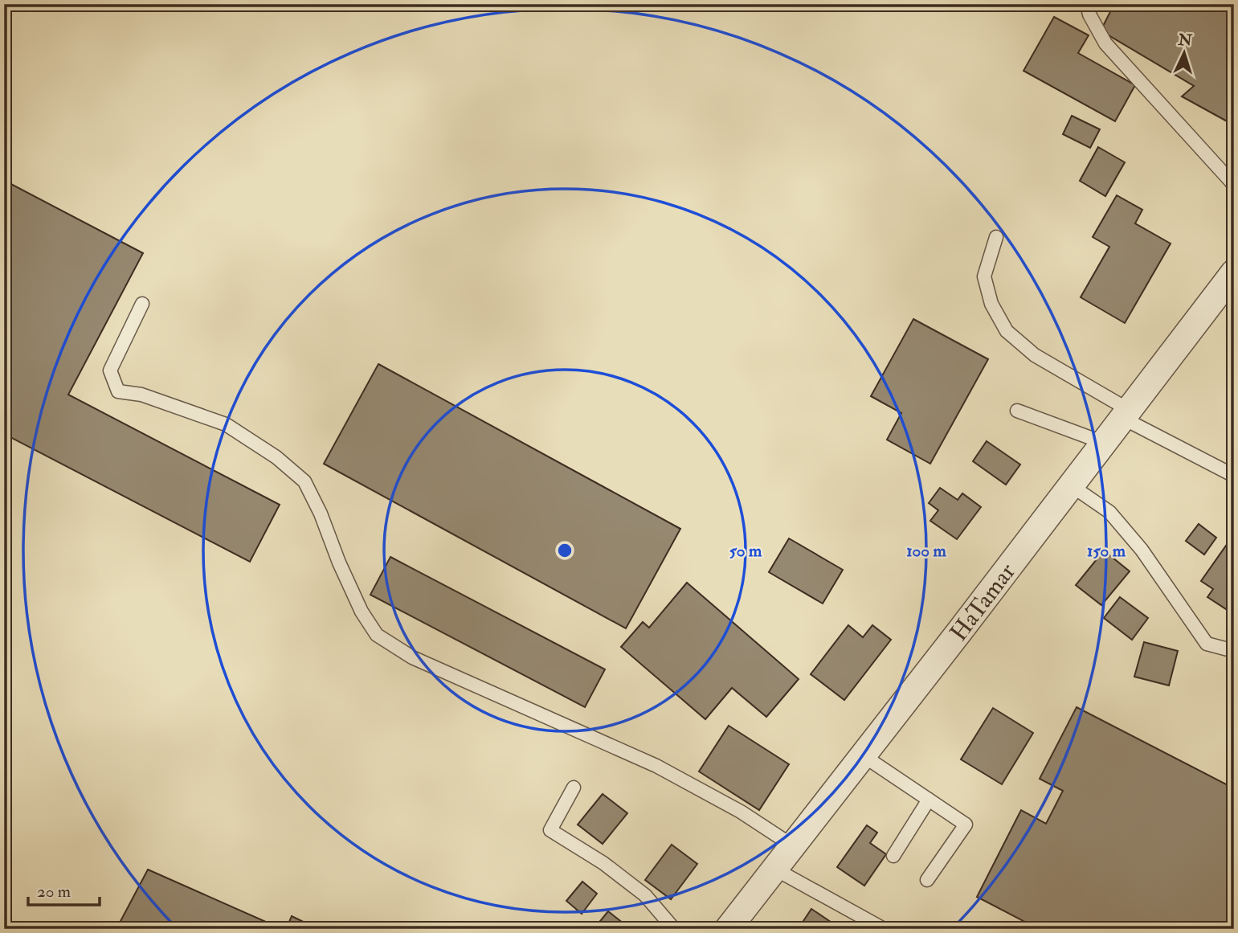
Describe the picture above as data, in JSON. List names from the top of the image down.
{
  "streets": {
    "street": ["HaTamar"]
  },
  "scale_bar": "20 m",
  "north": "top",
  "rings": ["50 m", "100 m", "150 m"]
}
